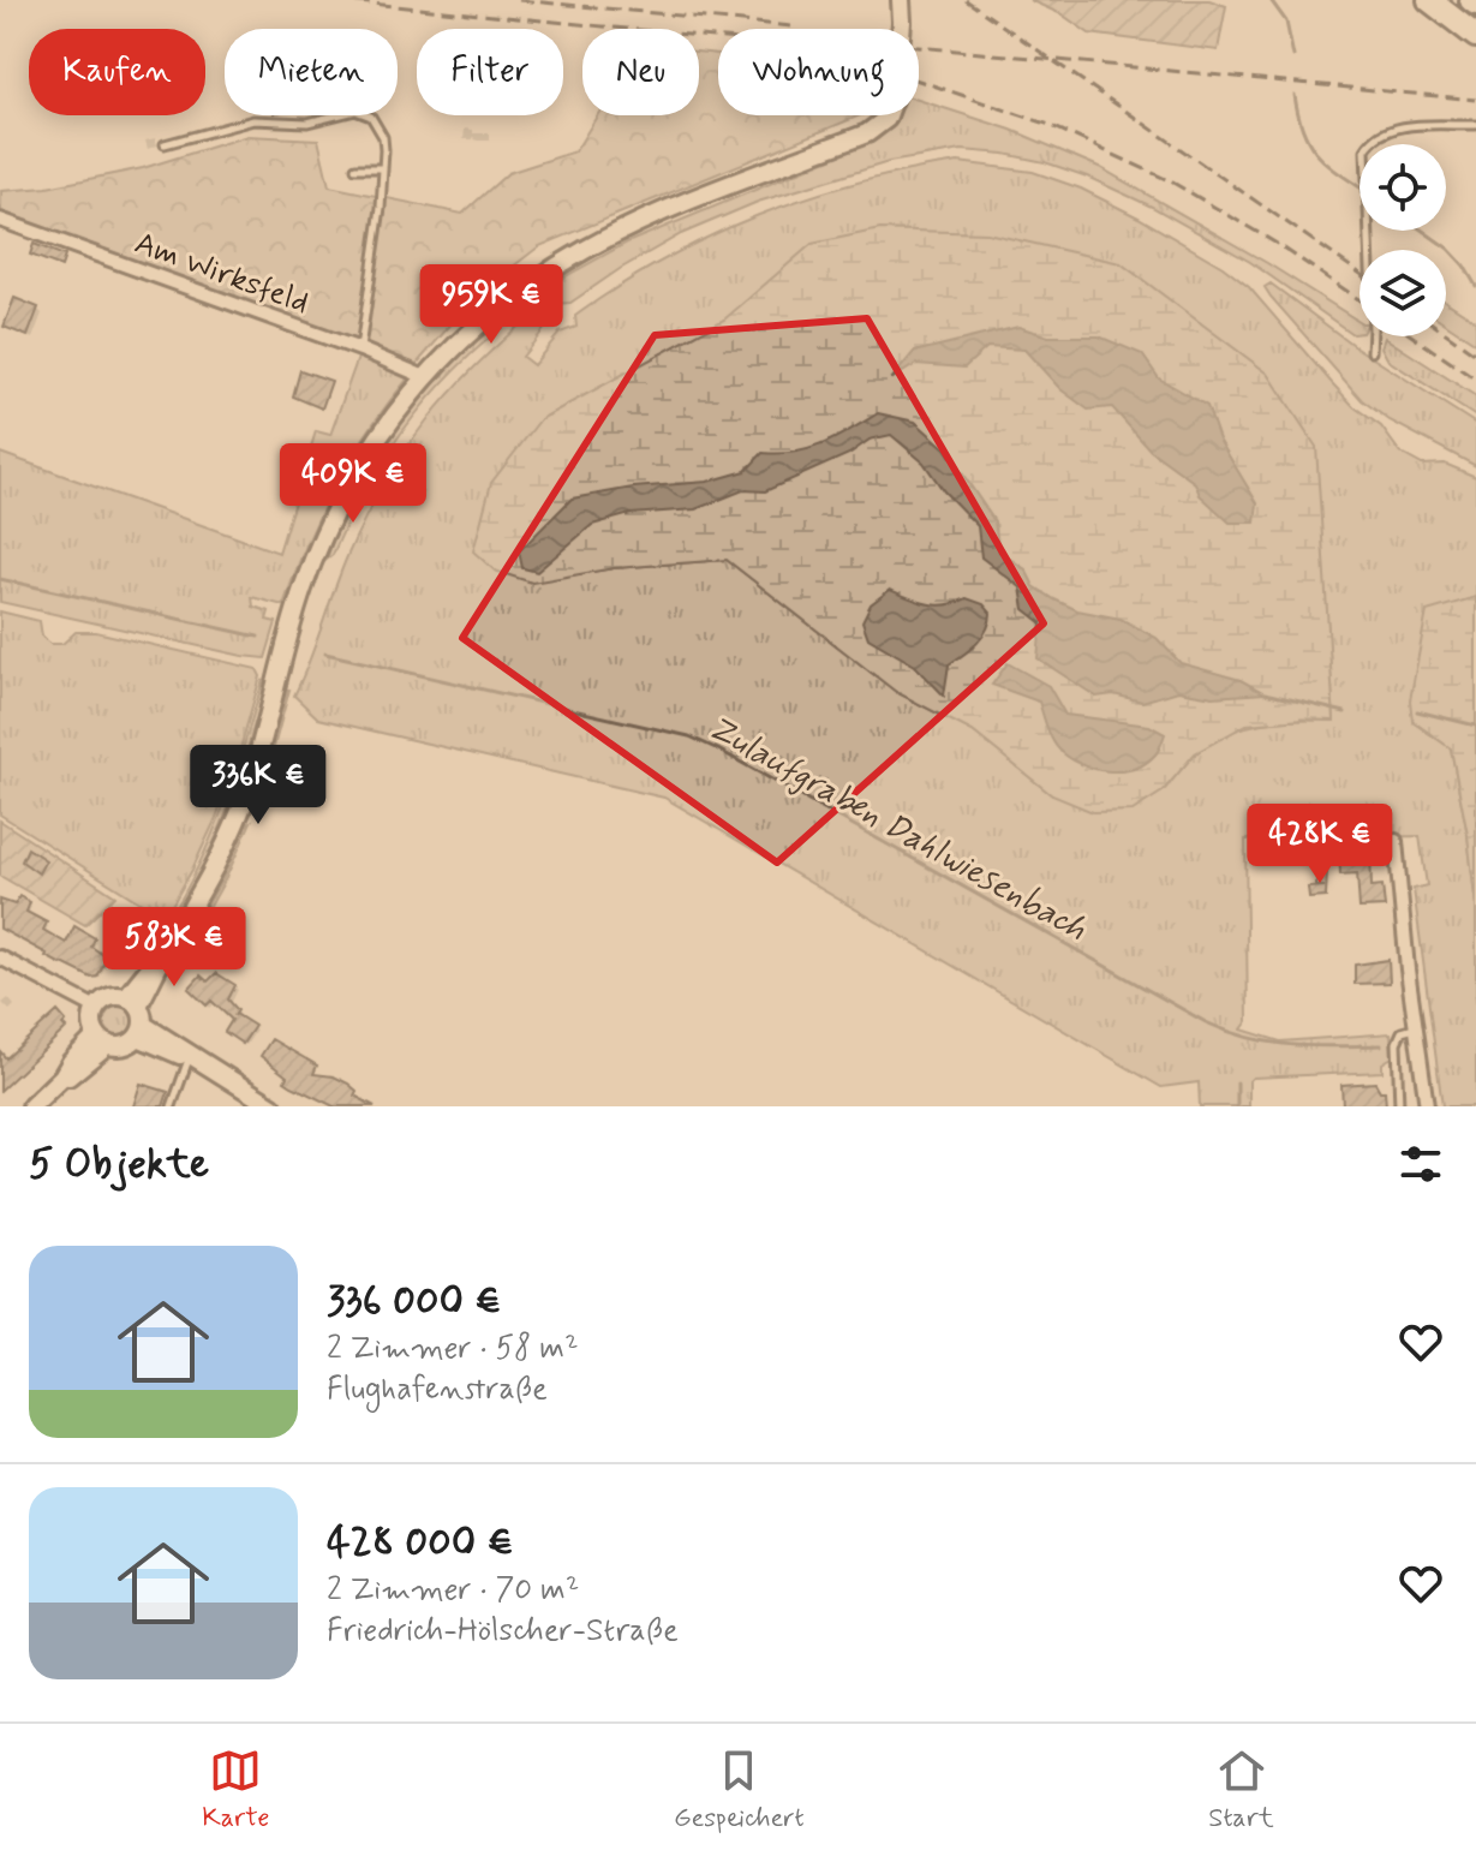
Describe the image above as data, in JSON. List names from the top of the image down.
{
  "streets": {
    "street": ["Am Wirksfeld"]
  },
  "water": ["Zulaufgraben Dahlwiesenbach"],
  "page": {
    "chip": [
      "Kaufen",
      "Mieten",
      "Filter",
      "Neu",
      "Wohnung"
    ],
    "price": [
      "959K €",
      "409K €",
      "336K €",
      "428K €",
      "583K €"
    ],
    "heading": "5 Objekte",
    "list": [
      {
        "name": "336 000 €",
        "note": "2 Zimmer · 58 m² · Flughafenstraße"
      },
      {
        "name": "428 000 €",
        "note": "2 Zimmer · 70 m² · Friedrich-Hölscher-Straße"
      }
    ],
    "tabs": ["Karte", "Gespeichert", "Start"]
  }
}
